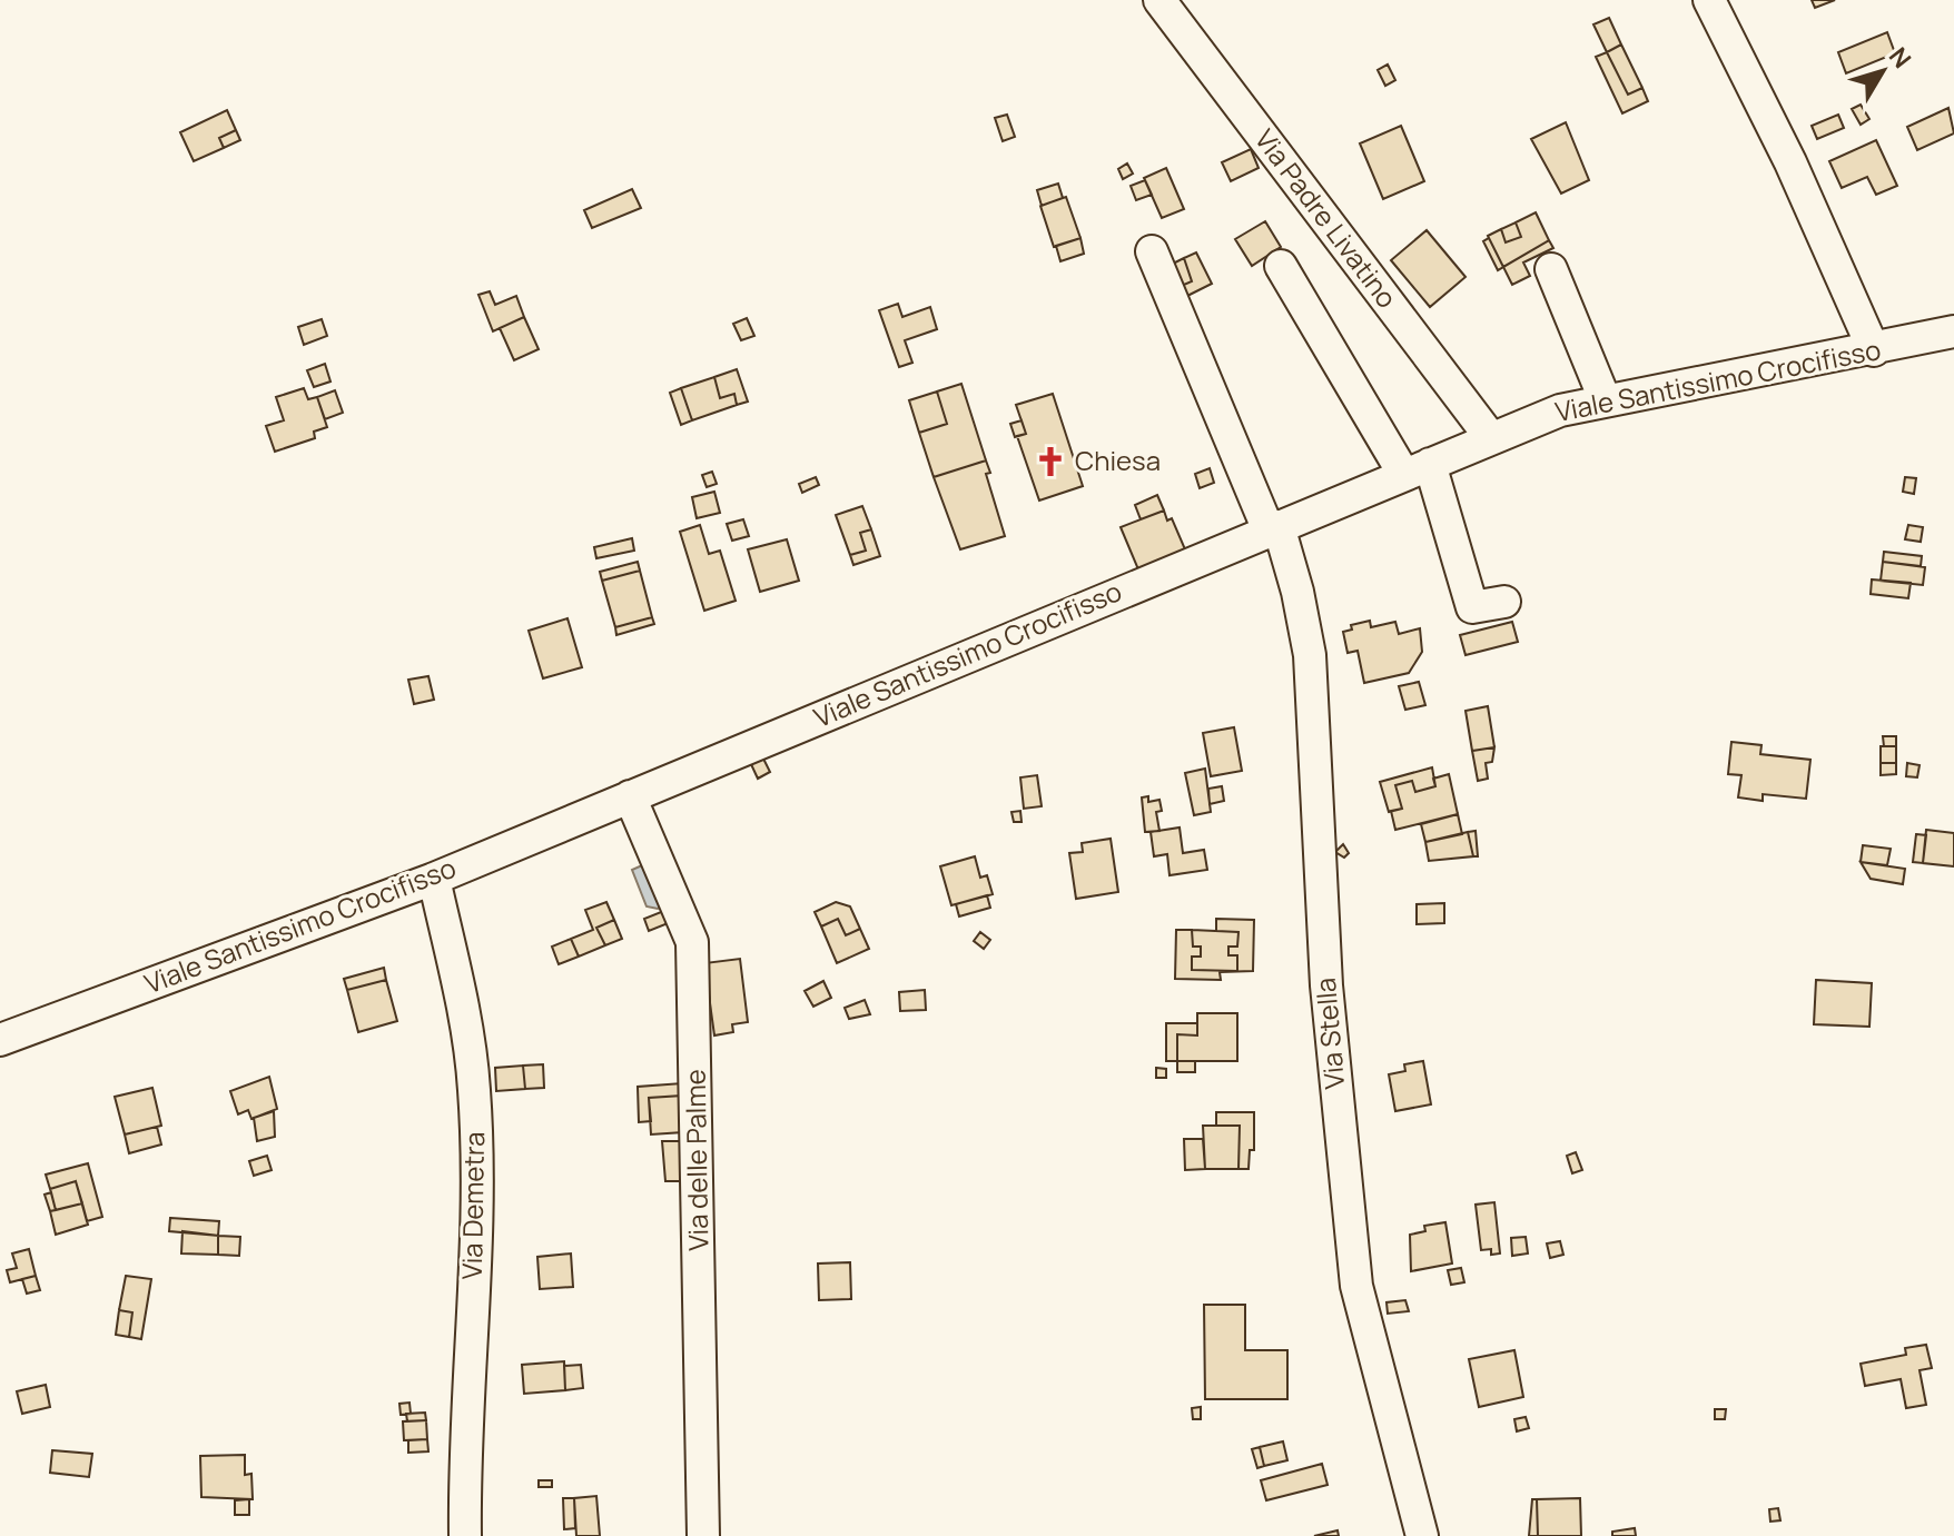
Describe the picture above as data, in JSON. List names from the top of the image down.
{
  "streets": {
    "street": [
      "Via Padre Livatino",
      "Viale Santissimo Crocifisso",
      "Via Stella",
      "Via delle Palme",
      "Via Demetra"
    ]
  },
  "crossings": [
    ["Via Padre Livatino", "Viale Santissimo Crocifisso"],
    ["Viale Santissimo Crocifisso", "Via Stella"],
    ["Viale Santissimo Crocifisso", "Via delle Palme"],
    ["Viale Santissimo Crocifisso", "Via Demetra"]
  ],
  "places": {
    "church": ["Chiesa"]
  },
  "north": "top right"
}
